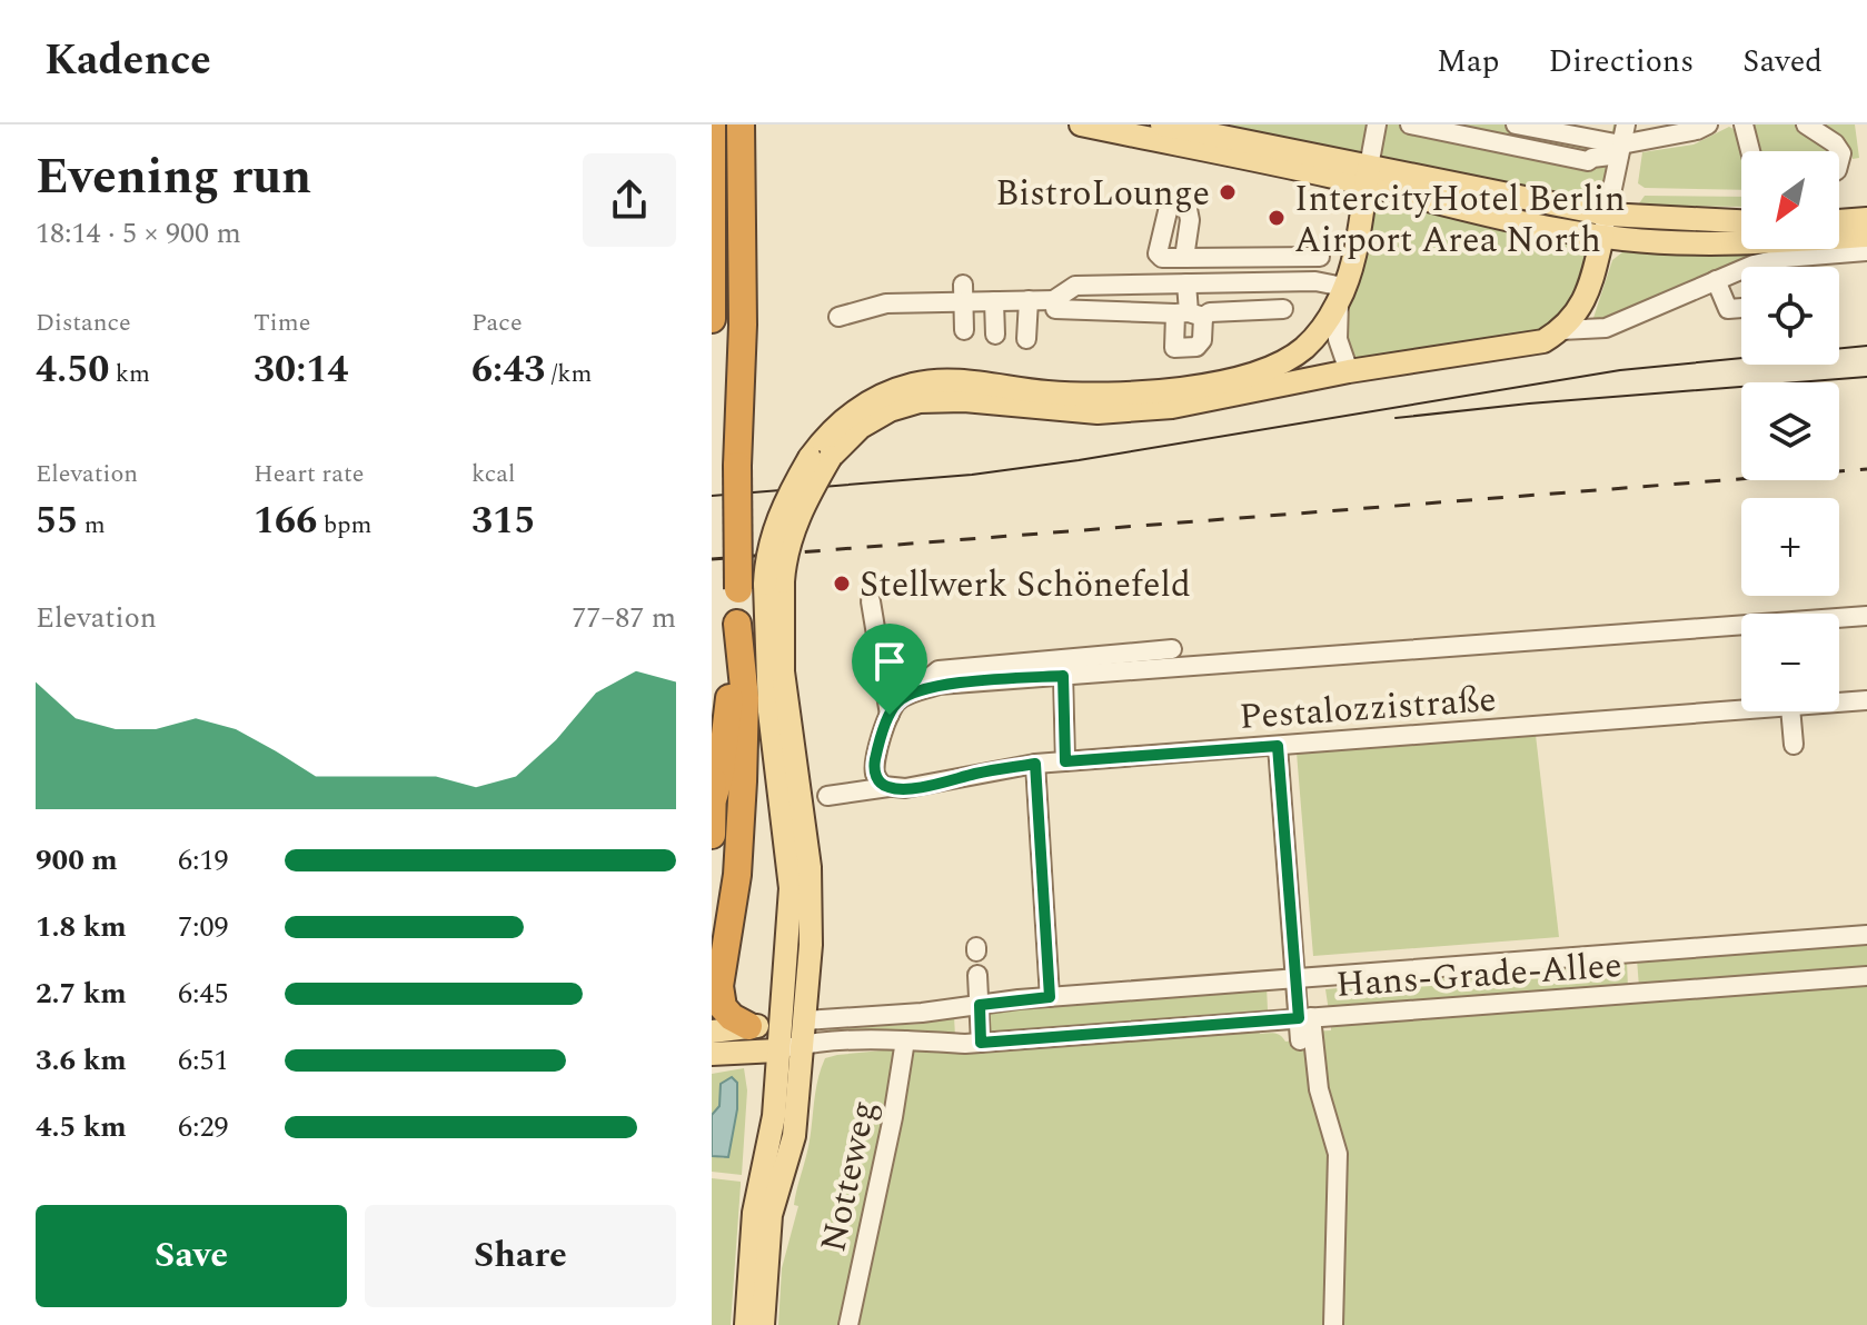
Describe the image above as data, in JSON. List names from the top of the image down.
{
  "streets": {
    "street": ["Pestalozzistraße", "Hans-Grade-Allee", "Notteweg"]
  },
  "crossings": [
    ["Hans-Grade-Allee", "Notteweg"]
  ],
  "places": ["BistroLounge", "IntercityHotel Berlin Airport Area North", "Stellwerk Schönefeld"],
  "north": "bottom left",
  "page": {
    "header": "Kadence",
    "nav": ["Map", "Directions", "Saved"],
    "heading": ["Evening run", "18:14 · 5 × 900 m"],
    "map_buttons": ["+", "−"],
    "stats": [
      ["Distance", "4.50 km"],
      ["Time", "30:14"],
      ["Pace", "6:43 /km"],
      ["Elevation", "55 m"],
      ["Heart rate", "166 bpm"],
      ["kcal", "315"]
    ],
    "chart": ["Elevation", "77–87 m"],
    "list": [
      {
        "name": "900 m",
        "note": "6:19"
      },
      {
        "name": "1.8 km",
        "note": "7:09"
      },
      {
        "name": "2.7 km",
        "note": "6:45"
      },
      {
        "name": "3.6 km",
        "note": "6:51"
      },
      {
        "name": "4.5 km",
        "note": "6:29"
      }
    ],
    "buttons": ["Save", "Share"]
  }
}
